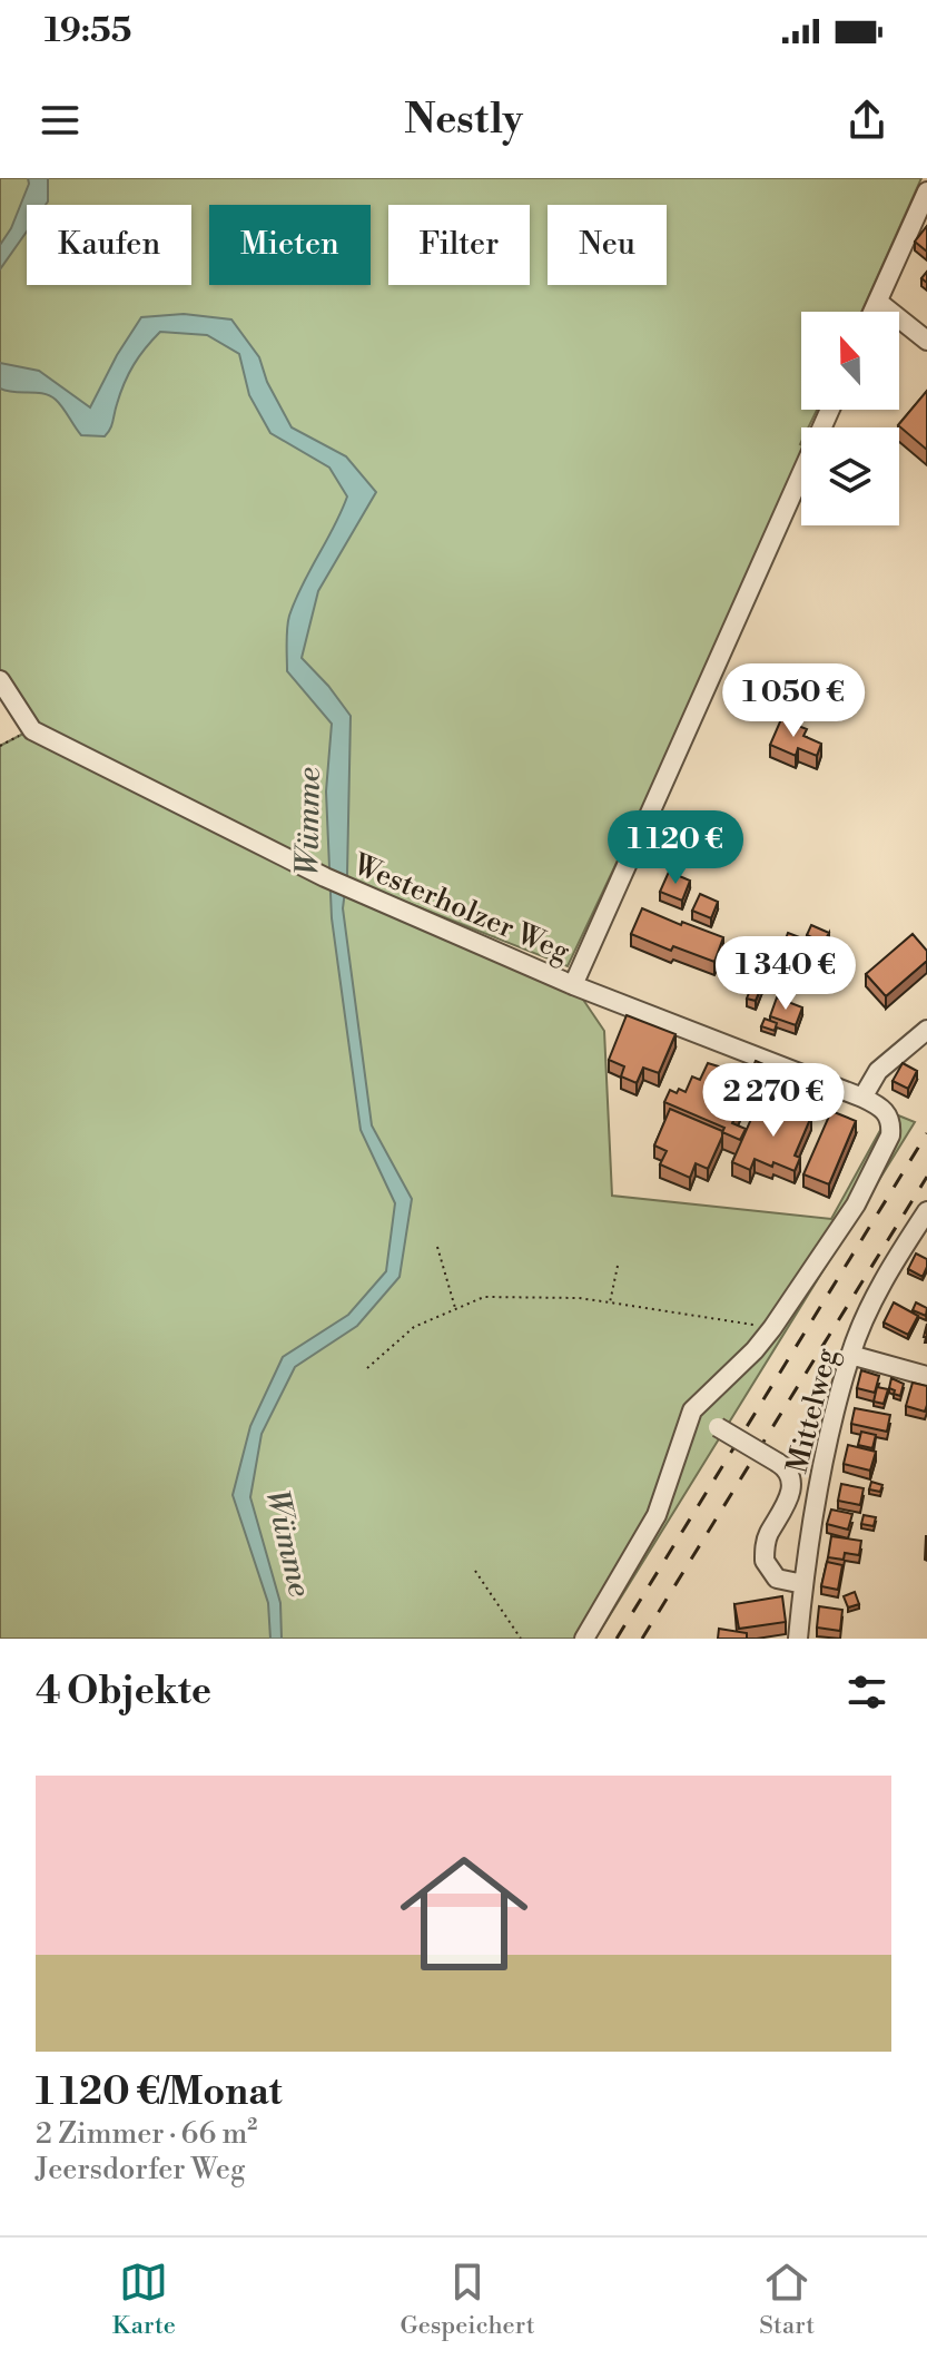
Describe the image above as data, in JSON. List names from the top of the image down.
{
  "streets": {
    "street": ["Westerholzer Weg", "Mittelweg"]
  },
  "water": ["Wümme"],
  "north": "top",
  "page": {
    "status": "19:55",
    "header": "Nestly",
    "chip": [
      "Kaufen",
      "Mieten",
      "Filter",
      "Neu"
    ],
    "price": [
      "1 050 €",
      "1 120 €",
      "1 340 €",
      "2 270 €"
    ],
    "heading": "4 Objekte",
    "list": [
      {
        "name": "1 120 €/Monat",
        "note": "2 Zimmer · 66 m² · Jeersdorfer Weg"
      }
    ],
    "tabs": ["Karte", "Gespeichert", "Start"]
  }
}
